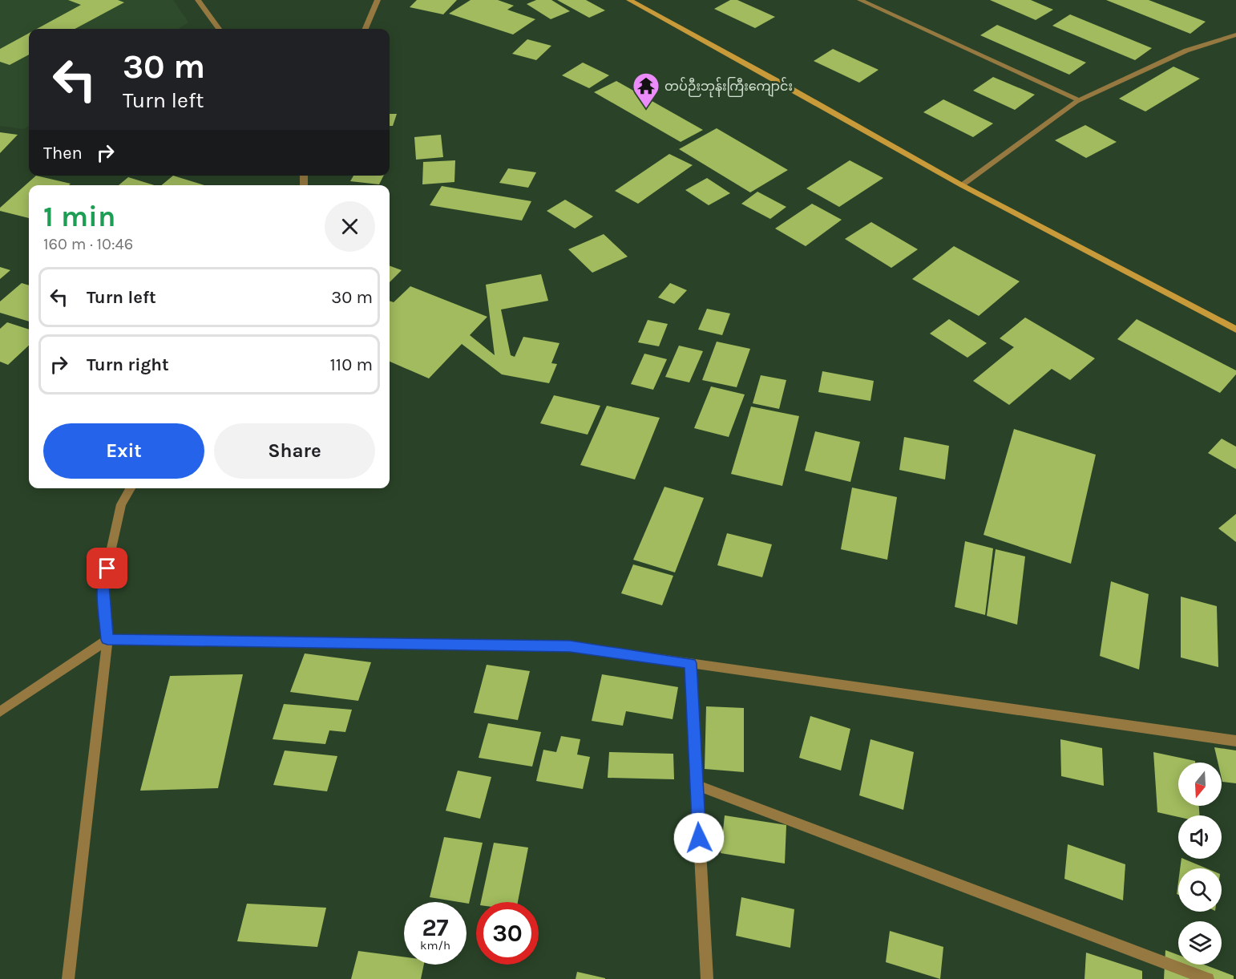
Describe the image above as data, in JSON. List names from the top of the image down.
{
  "places": {
    "temple": ["တပ်ဉီးဘုန်းကြီးကျောင်း"]
  },
  "north": "bottom",
  "page": {
    "turn": ["30 m", "Turn left"],
    "then": "Then",
    "heading": ["1 min", "160 m · 10:46"],
    "list": [
      {
        "name": "Turn left",
        "value": "30 m"
      },
      {
        "name": "Turn right",
        "value": "110 m"
      }
    ],
    "buttons": ["Exit", "Share"],
    "speed": "27 km/h",
    "limit": "30"
  }
}
